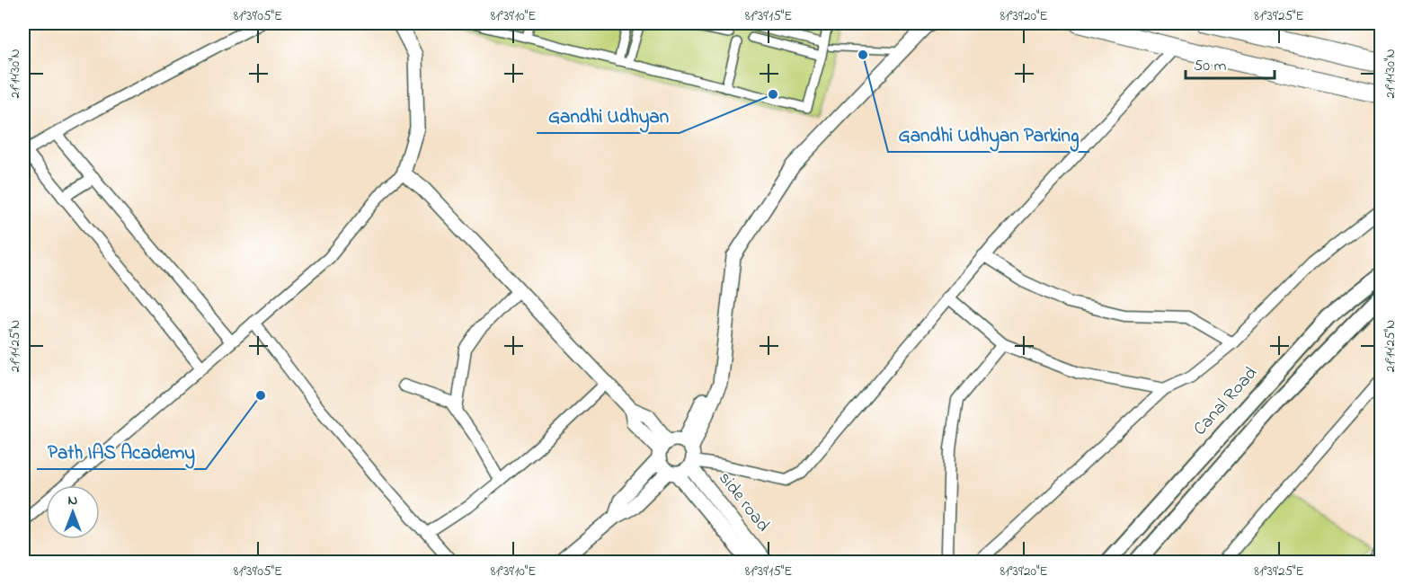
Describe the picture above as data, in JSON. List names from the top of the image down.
{
  "streets": {
    "main road": ["Canal Road"],
    "street": ["side road"]
  },
  "places": ["Gandhi Udhyan Parking", "Gandhi Udhyan", "Path IAS Academy"],
  "scale_bar": "50 m",
  "north": "top",
  "coordinates": [
    "81°39'05\"E",
    "81°39'10\"E",
    "81°39'15\"E",
    "81°39'20\"E",
    "81°39'25\"E",
    "21°14'30\"N",
    "21°14'25\"N"
  ]
}
